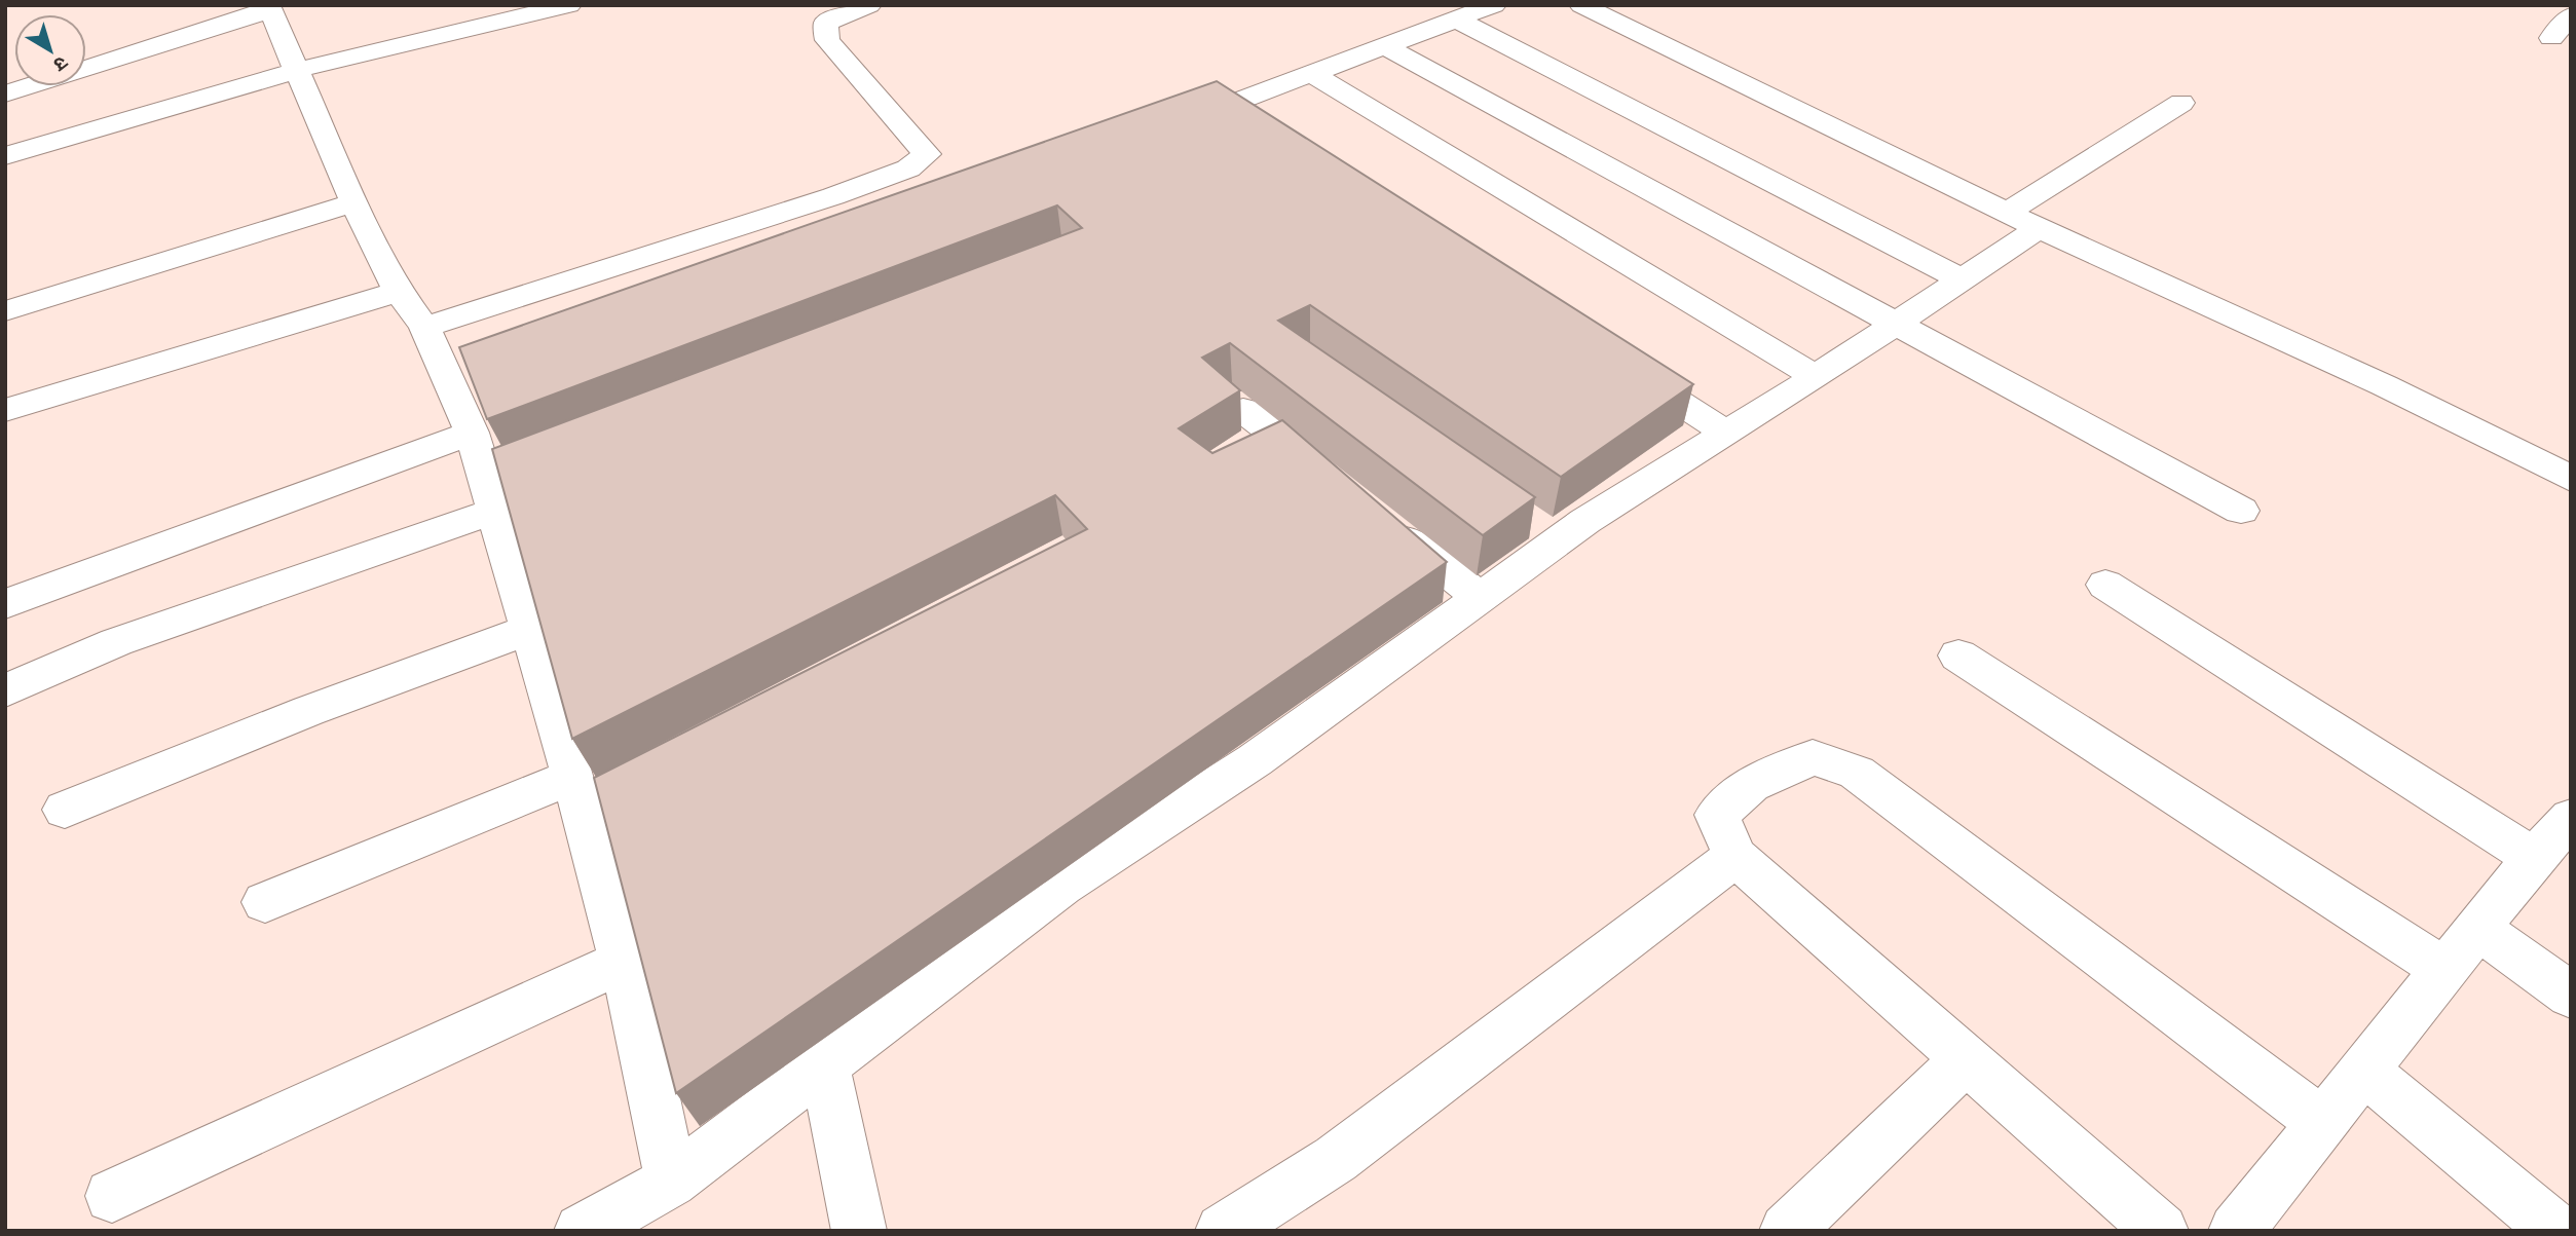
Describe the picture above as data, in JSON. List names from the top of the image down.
{
  "north": "bottom right"
}
